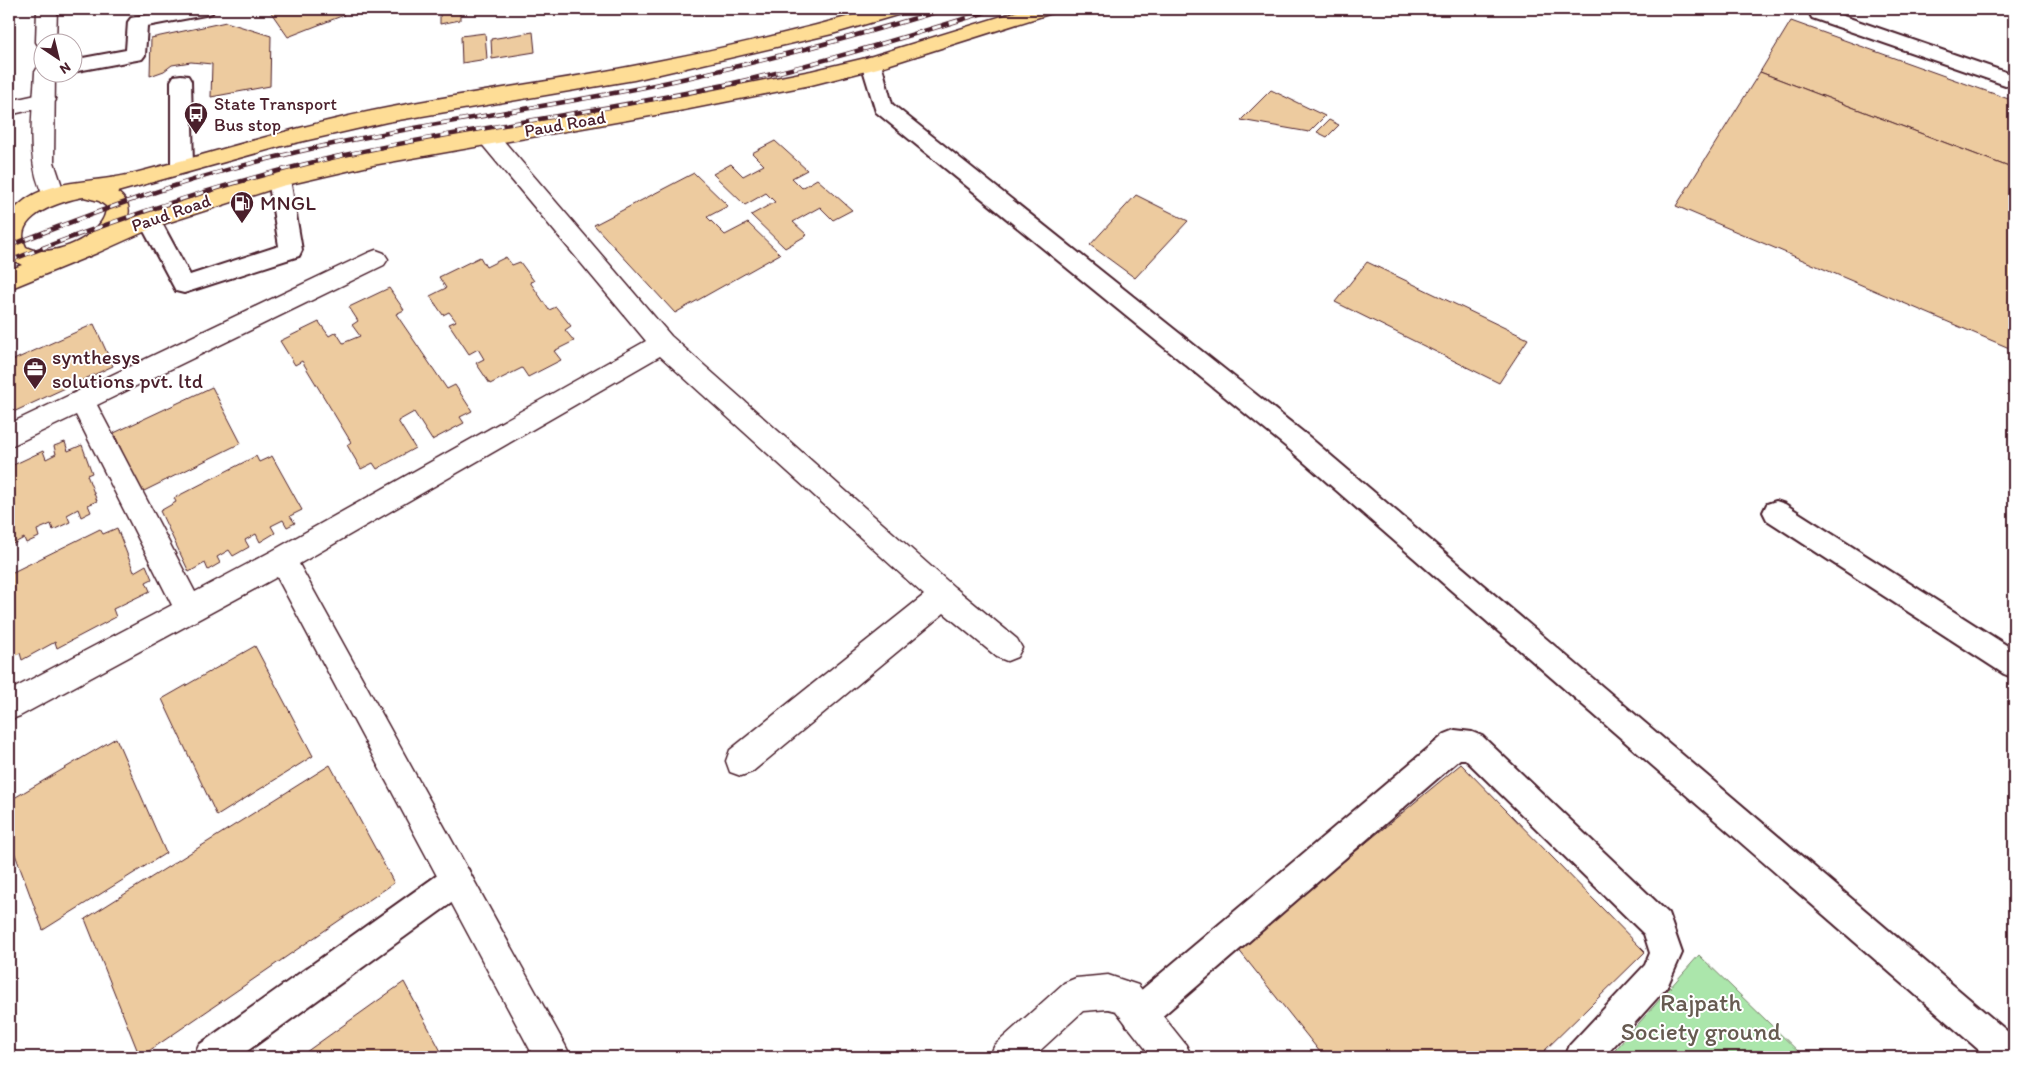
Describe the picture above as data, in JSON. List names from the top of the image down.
{
  "streets": {
    "main road": ["Paud Road"]
  },
  "parks": ["Rajpath Society ground"],
  "places": {
    "bus stop": ["State Transport Bus stop"],
    "fuel station": ["MNGL"],
    "office": ["synthesys solutions pvt. ltd"]
  },
  "north": "bottom right"
}
